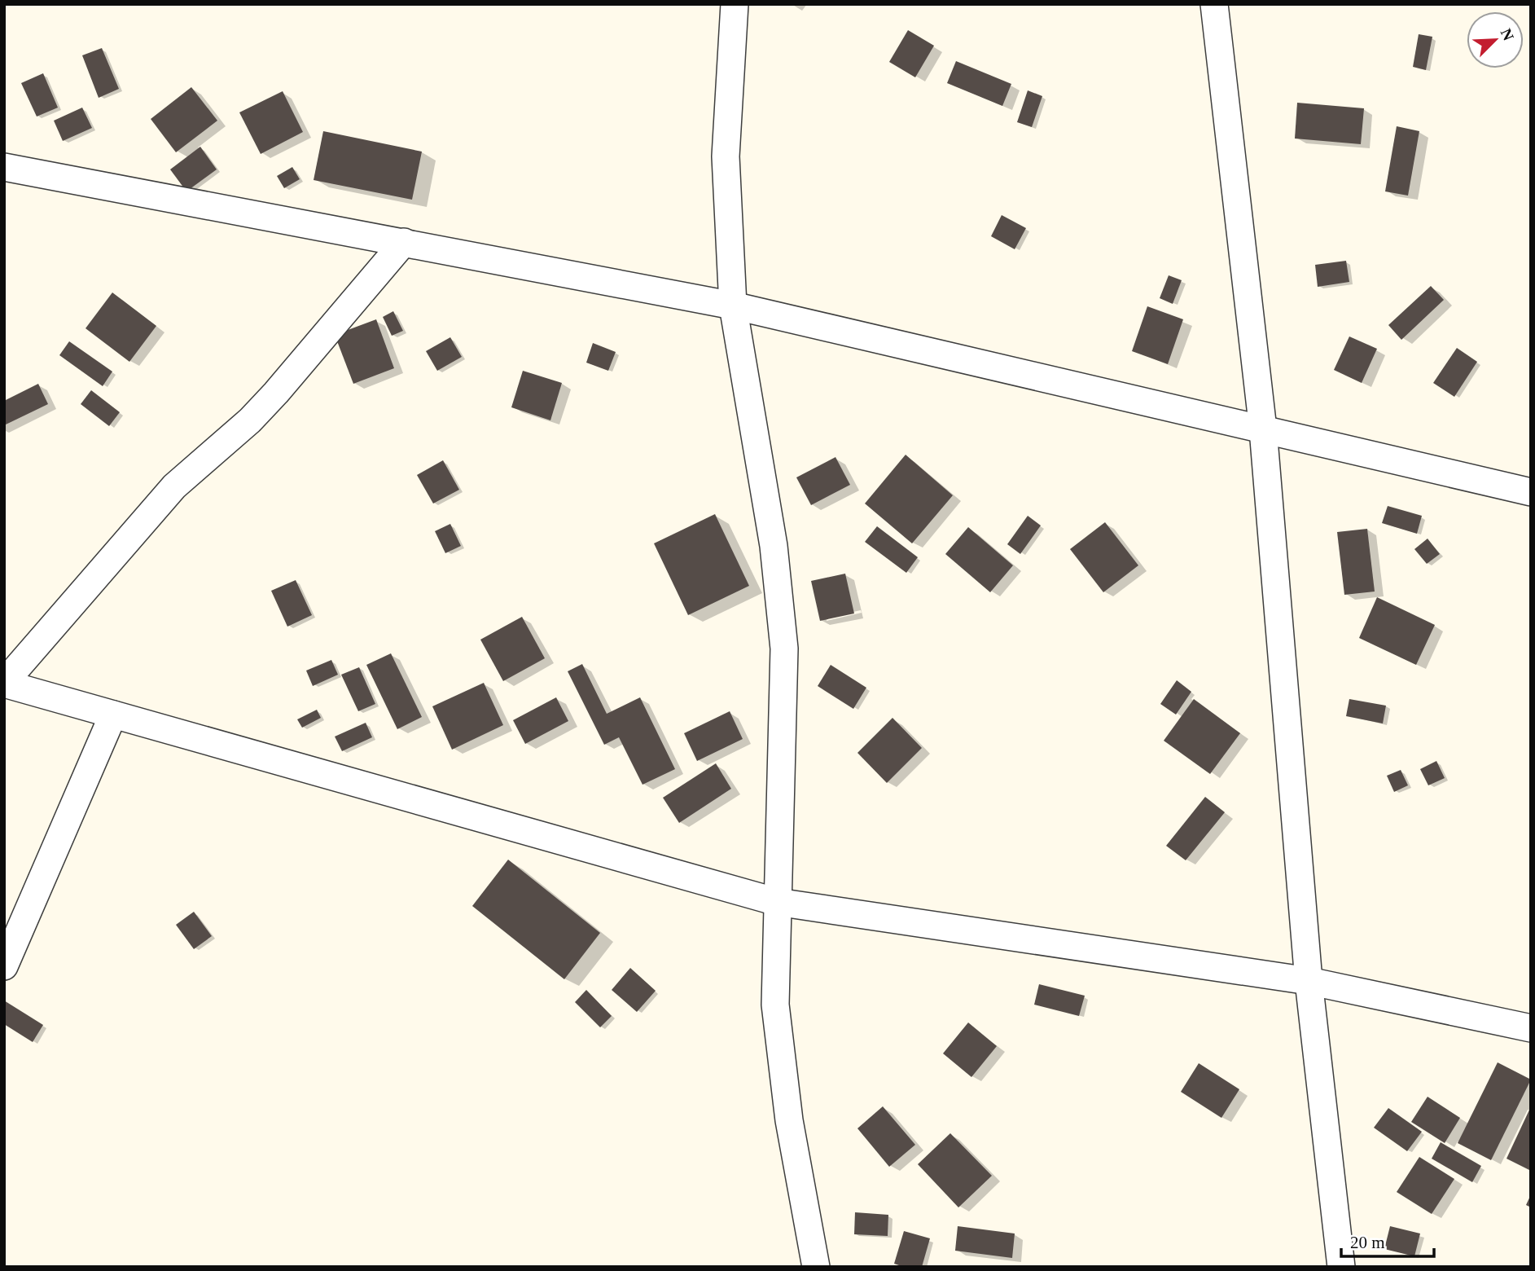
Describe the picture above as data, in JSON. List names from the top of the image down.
{
  "scale_bar": "20 m",
  "north": "top right"
}
